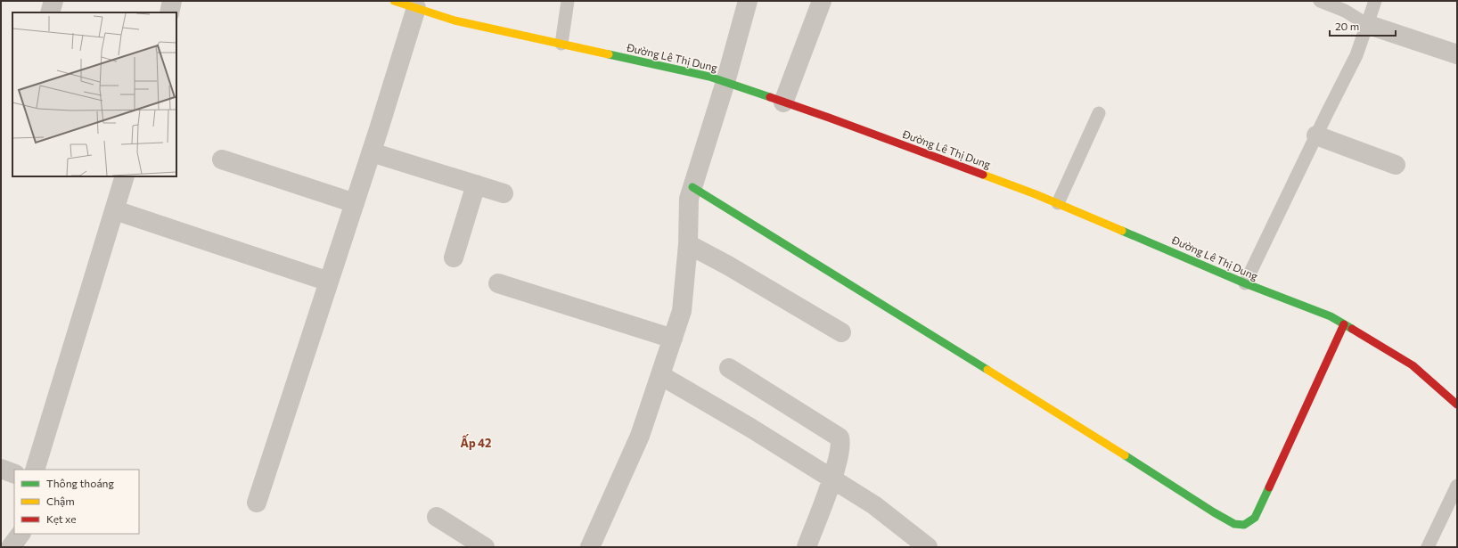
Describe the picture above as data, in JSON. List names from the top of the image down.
{
  "streets": {
    "street": ["Đường Lê Thị Dung"]
  },
  "districts": ["Ấp 42"],
  "legend": ["Thông thoáng", "Chậm", "Kẹt xe"],
  "scale_bar": "20 m"
}
